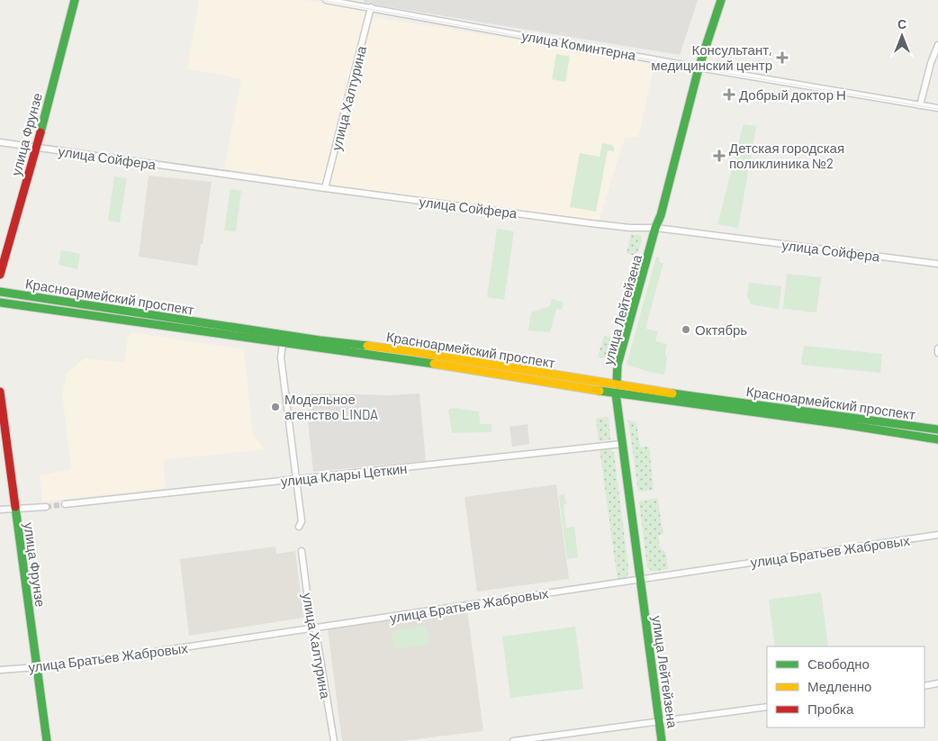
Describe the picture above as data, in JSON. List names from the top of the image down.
{
  "streets": {
    "main road": ["улица Фрунзе", "Красноармейский проспект", "улица Лейтейзена"],
    "street": [
      "улица Коминтерна",
      "улица Халтурина",
      "улица Сойфера",
      "улица Клары Цеткин",
      "улица Братьев Жабровых"
    ]
  },
  "crossings": [
    ["улица Коминтерна", "улица Халтурина"],
    ["улица Коминтерна", "улица Лейтейзена"],
    ["улица Халтурина", "улица Сойфера"],
    ["улица Халтурина", "улица Братьев Жабровых"],
    ["улица Фрунзе", "улица Сойфера"],
    ["улица Фрунзе", "улица Братьев Жабровых"],
    ["улица Сойфера", "улица Лейтейзена"],
    ["Красноармейский проспект", "улица Лейтейзена"],
    ["улица Лейтейзена", "улица Клары Цеткин"],
    ["улица Лейтейзена", "улица Братьев Жабровых"]
  ],
  "places": {
    "health": ["Консультант, медицинский центр", "Добрый доктор Н", "Детская городская поликлиника №2"],
    "other": ["Октябрь", "Модельное агенство LINDA"]
  },
  "legend": ["Свободно", "Медленно", "Пробка"],
  "north": "top"
}
